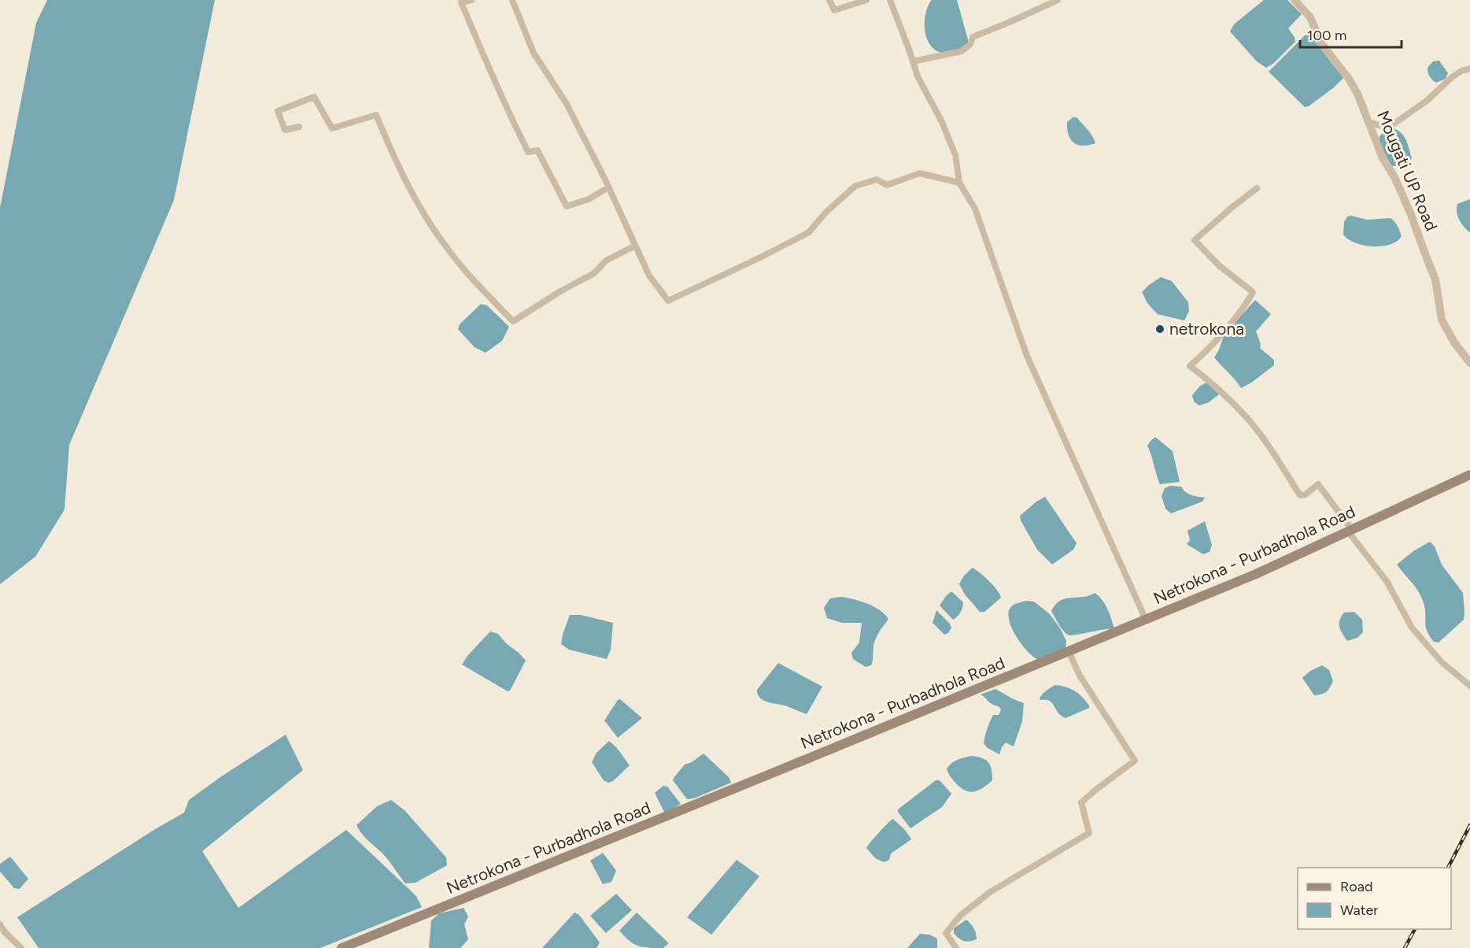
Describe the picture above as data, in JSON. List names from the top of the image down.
{
  "streets": {
    "main road": ["Netrokona - Purbadhola Road"],
    "street": ["Mougati UP Road"]
  },
  "places": ["netrokona"],
  "legend": ["Road", "Water"],
  "scale_bar": "100 m"
}
